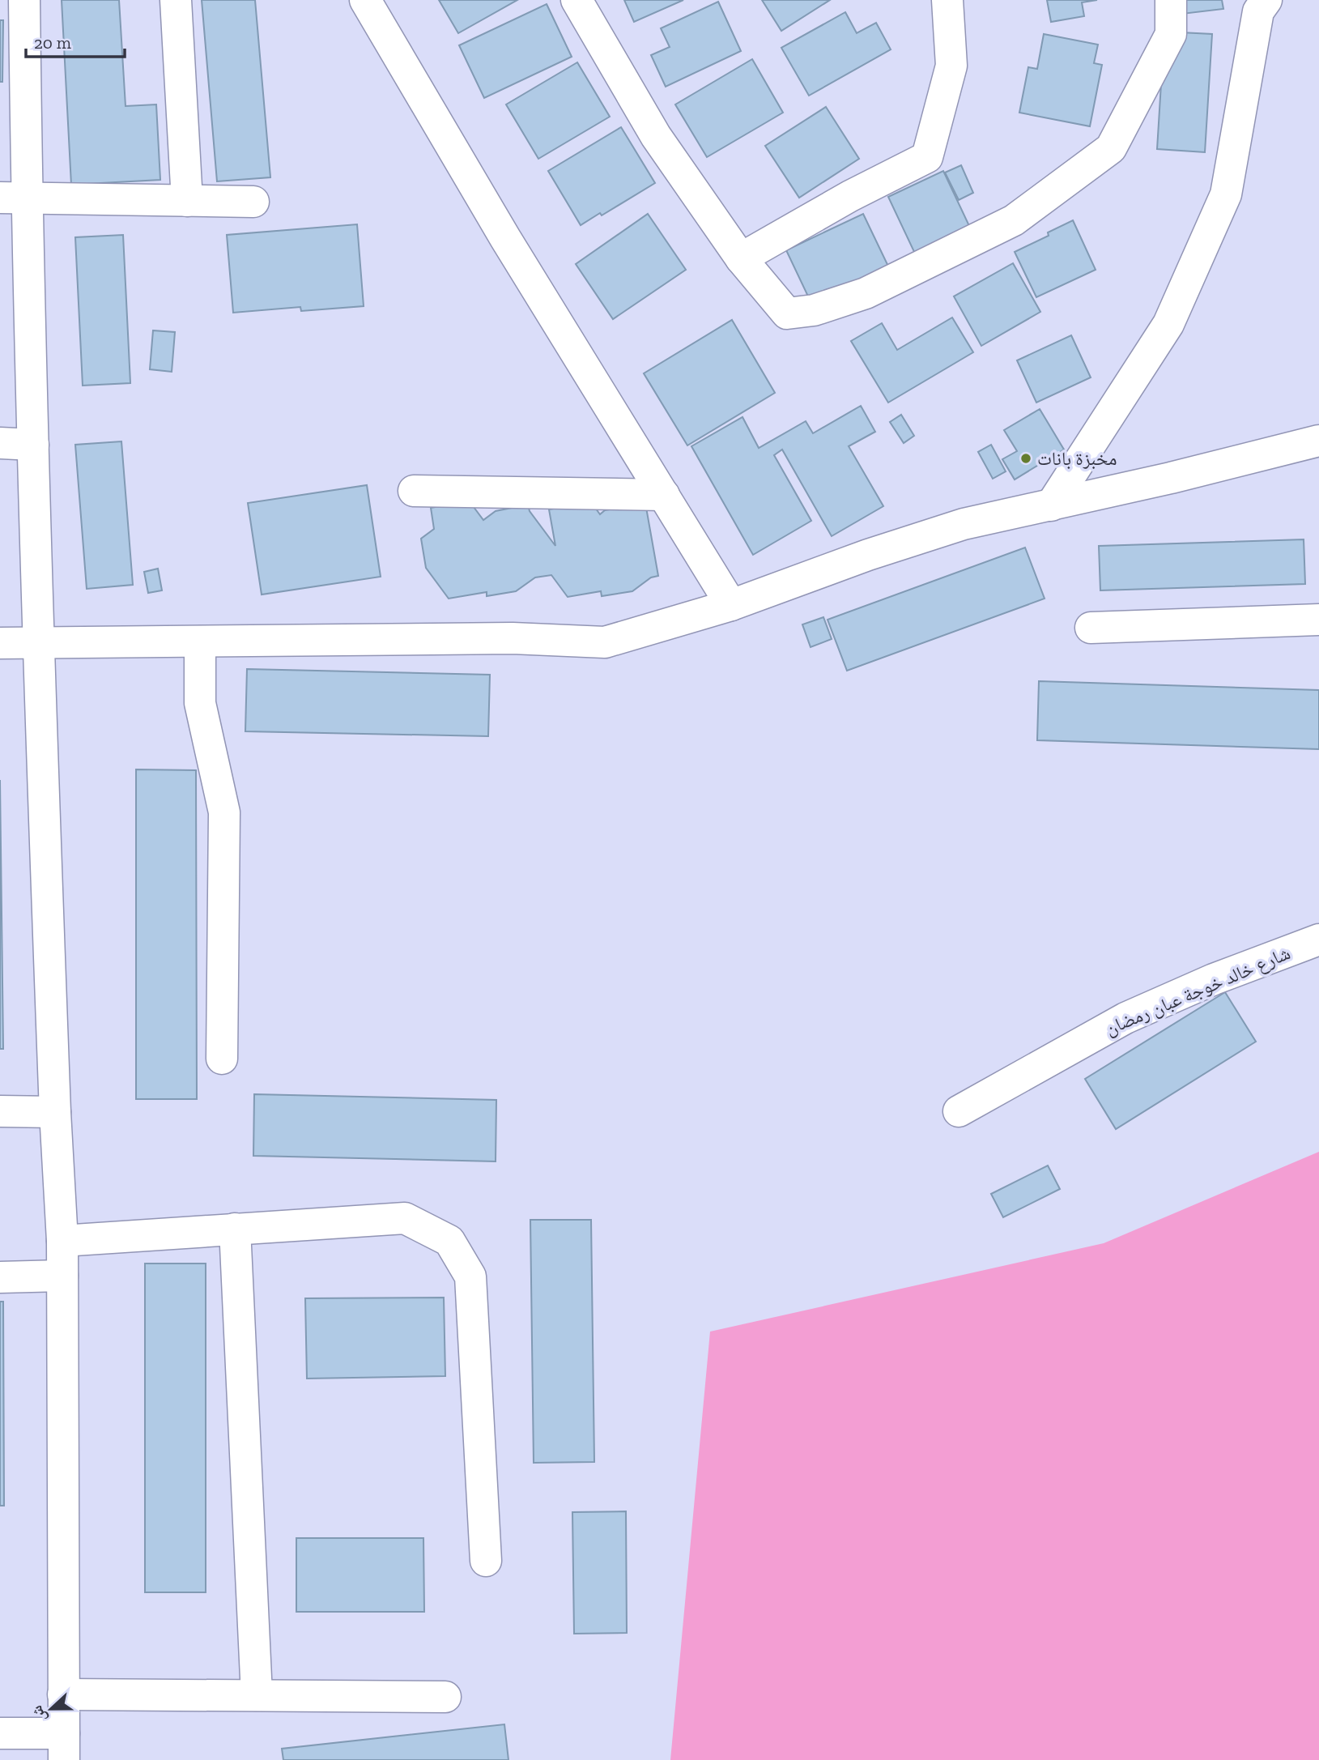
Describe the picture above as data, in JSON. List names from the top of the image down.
{
  "streets": {
    "street": ["شارع خالد خوجة عبان رمضان"]
  },
  "places": ["مخبزة بانات"],
  "scale_bar": "20 m",
  "north": "left"
}
